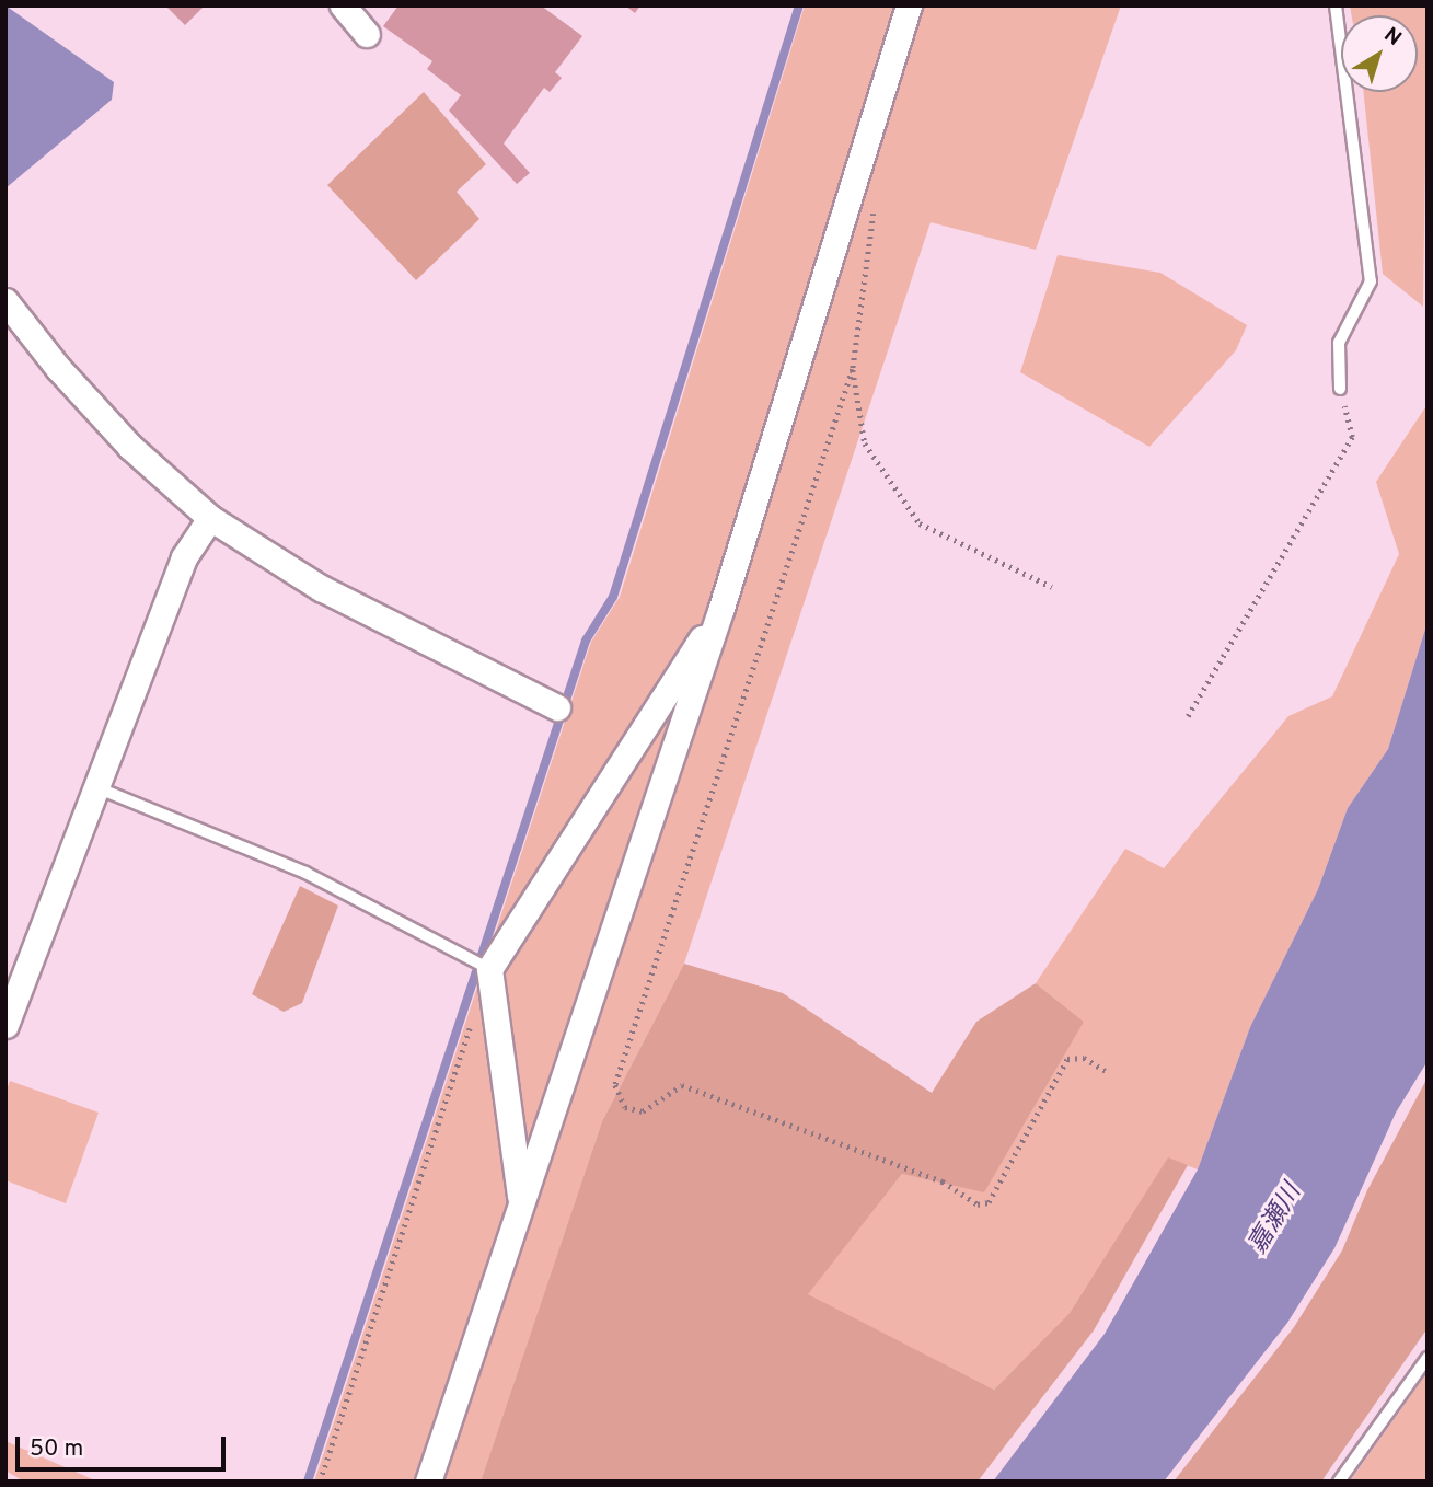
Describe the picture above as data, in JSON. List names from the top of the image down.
{
  "water": ["嘉瀬川"],
  "scale_bar": "50 m",
  "north": "top right"
}
